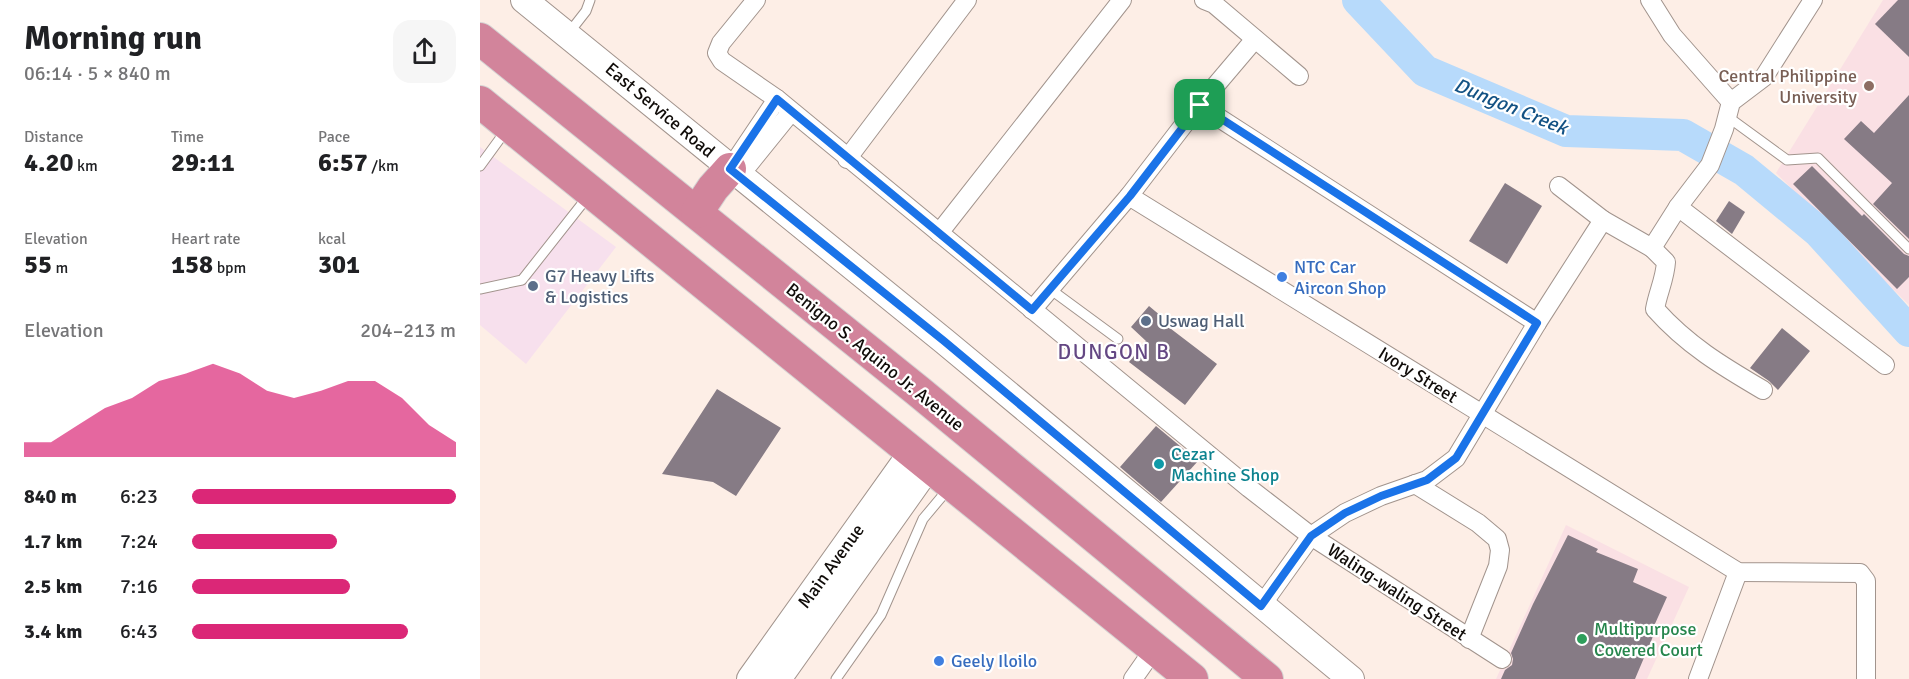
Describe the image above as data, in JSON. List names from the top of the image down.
{
  "streets": {
    "highway": ["Benigno S. Aquino Jr. Avenue"],
    "street": [
      "East Service Road",
      "Ivory Street",
      "Main Avenue",
      "Waling-waling Street"
    ]
  },
  "districts": ["DUNGON B"],
  "water": ["Dungon Creek"],
  "places": [
    "Central Philippine University",
    "NTC Car Aircon Shop",
    "G7 Heavy Lifts & Logistics",
    "Uswag Hall",
    "Cezar Machine Shop",
    "Multipurpose Covered Court",
    "Geely Iloilo"
  ],
  "page": {
    "heading": ["Morning run", "06:14 · 5 × 840 m"],
    "stats": [
      ["Distance", "4.20 km"],
      ["Time", "29:11"],
      ["Pace", "6:57 /km"],
      ["Elevation", "55 m"],
      ["Heart rate", "158 bpm"],
      ["kcal", "301"]
    ],
    "chart": ["Elevation", "204–213 m"],
    "list": [
      {
        "name": "840 m",
        "note": "6:23"
      },
      {
        "name": "1.7 km",
        "note": "7:24"
      },
      {
        "name": "2.5 km",
        "note": "7:16"
      },
      {
        "name": "3.4 km",
        "note": "6:43"
      }
    ]
  }
}
